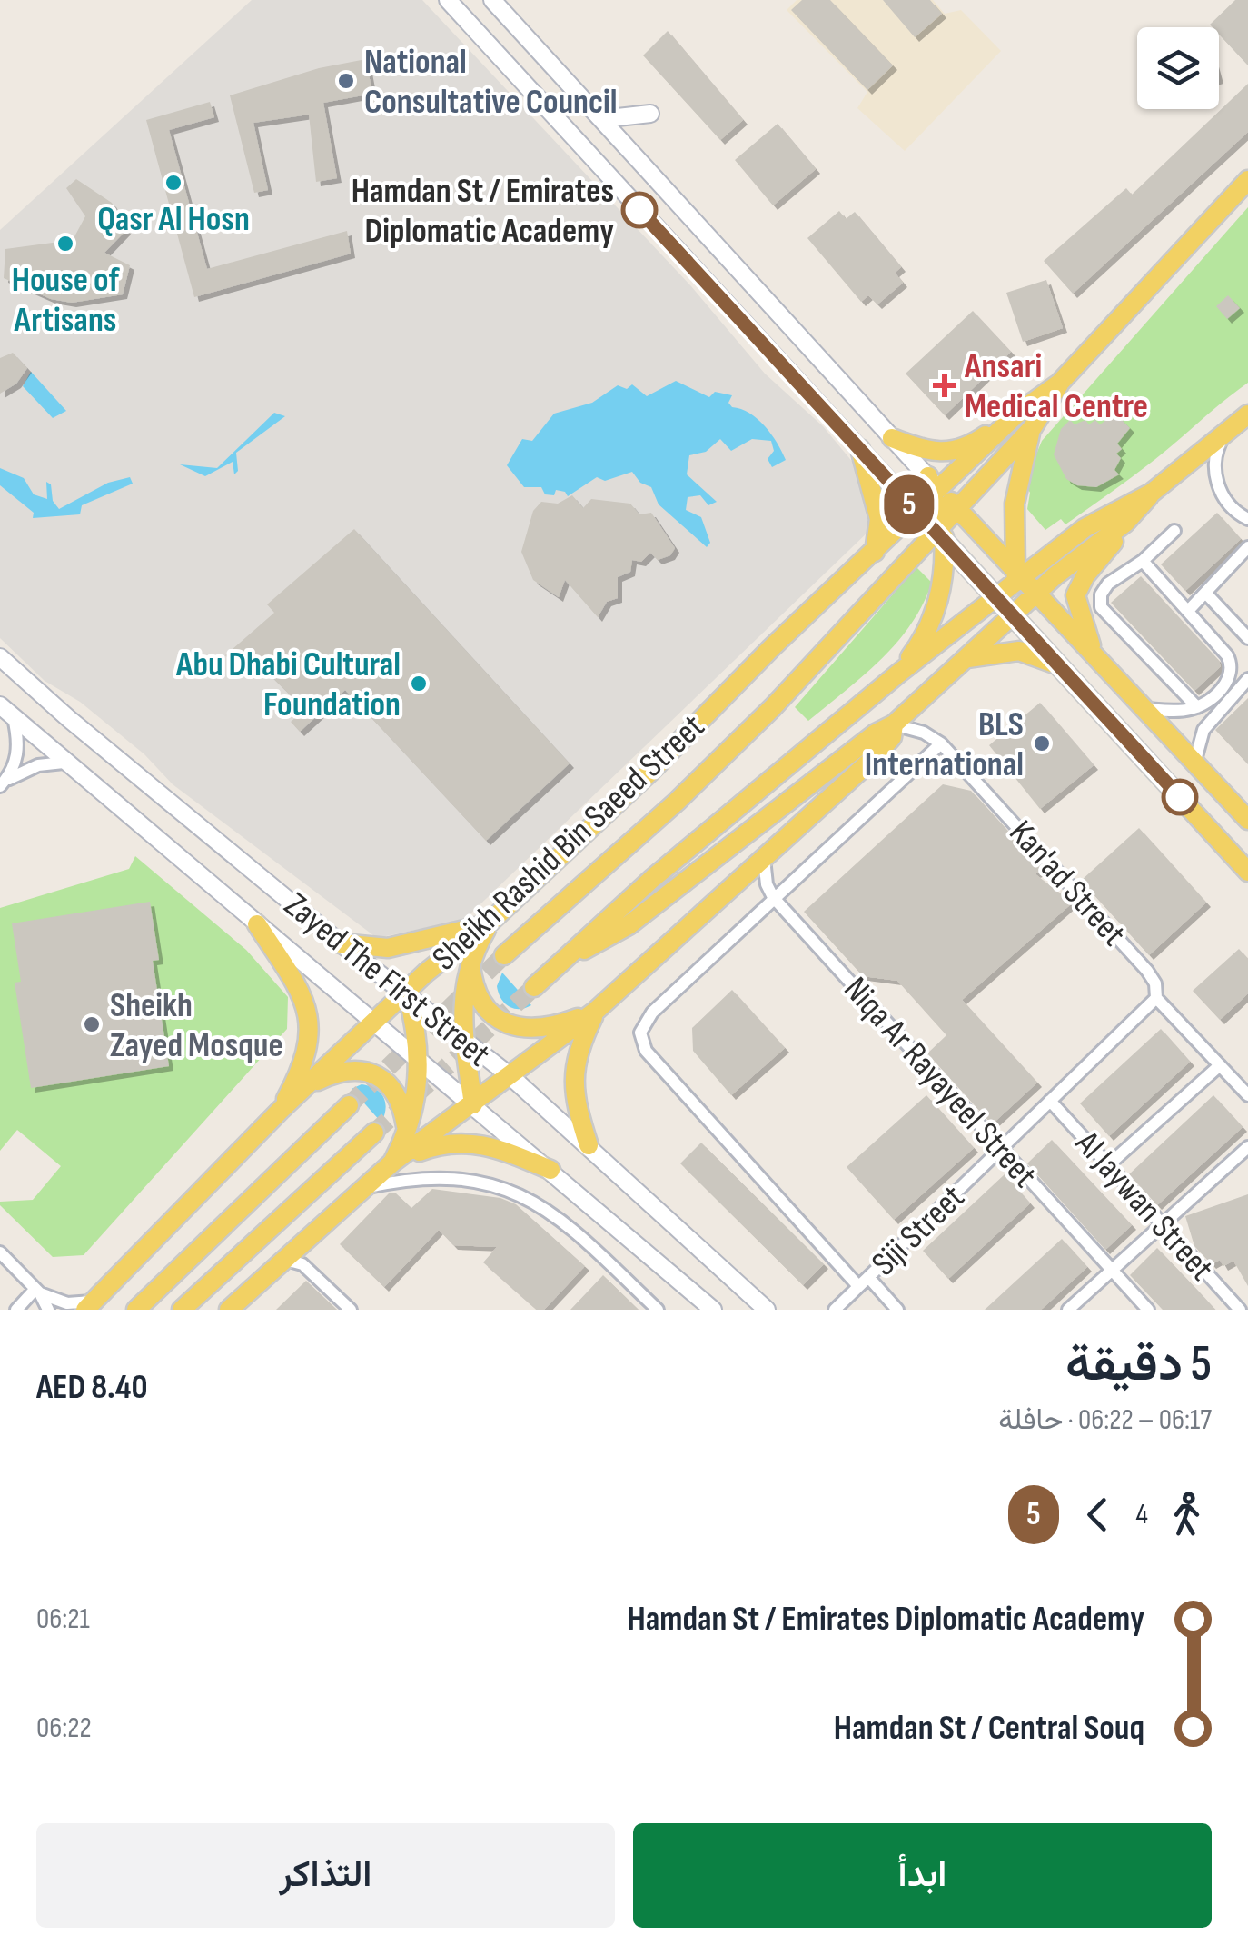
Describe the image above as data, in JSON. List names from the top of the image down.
{
  "streets": {
    "main road": ["Sheikh Rashid Bin Saeed Street", "Zayed The First Street"],
    "street": [
      "Kan'ad Street",
      "Niqa Ar Rayayeel Street",
      "Al Jaywan Street",
      "Siji Street"
    ]
  },
  "crossings": [
    ["Sheikh Rashid Bin Saeed Street", "Zayed The First Street"],
    ["Kan'ad Street", "Siji Street"],
    ["Niqa Ar Rayayeel Street", "Siji Street"],
    ["Al Jaywan Street", "Siji Street"]
  ],
  "places": {
    "other": [
      "National Consultative Council",
      "Qasr Al Hosn",
      "Hamdan St / Emirates Diplomatic Academy",
      "House of Artisans",
      "Abu Dhabi Cultural Foundation",
      "BLS International",
      "Sheikh Zayed Mosque"
    ],
    "health": ["Ansari Medical Centre"]
  },
  "lines": ["bus line 5"],
  "page": {
    "on_map": "5",
    "heading": ["5 دقيقة", "06:17 – 06:22 · حافلة", "AED 8.40"],
    "legs": ["4", "5"],
    "list": [
      {
        "name": "Hamdan St / Emirates Diplomatic Academy",
        "value": "06:21"
      },
      {
        "name": "Hamdan St / Central Souq",
        "value": "06:22"
      }
    ],
    "buttons": ["ابدأ", "التذاكر"]
  }
}
